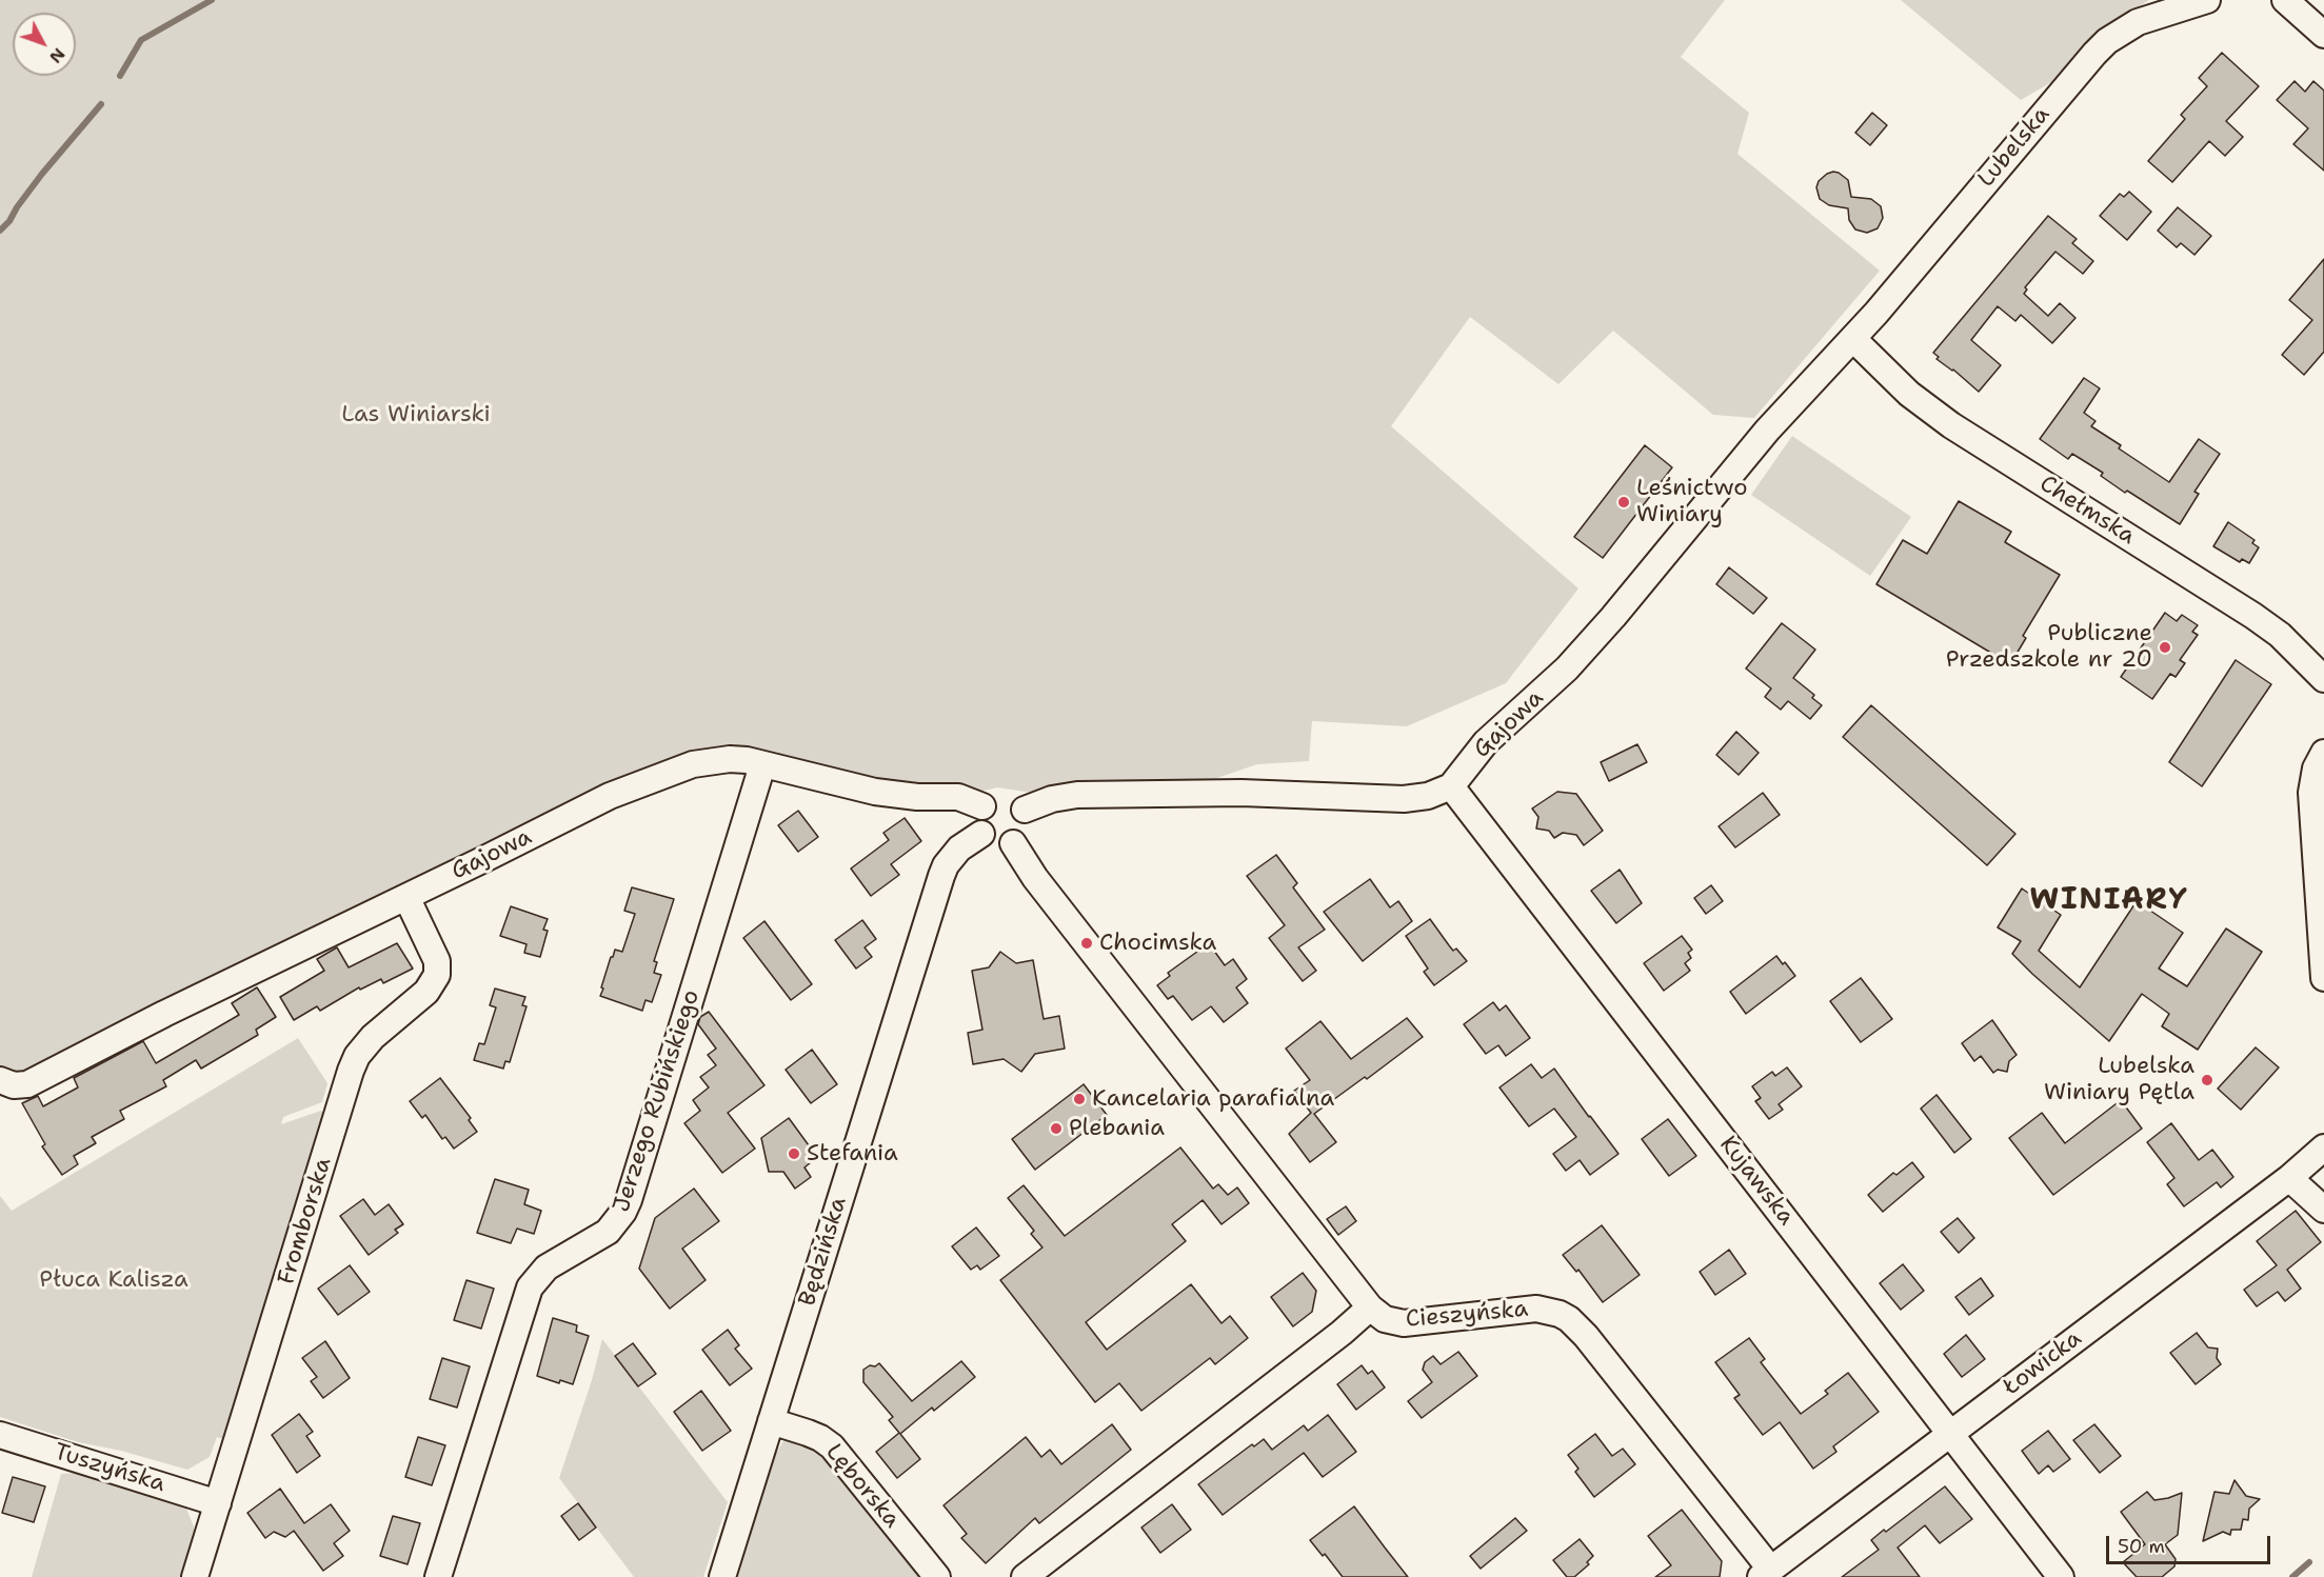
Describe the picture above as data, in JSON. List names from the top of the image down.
{
  "streets": {
    "street": [
      "Lubelska",
      "Chełmska",
      "Gajowa",
      "Jerzego Rubińskiego",
      "Kujawska",
      "Fromborska",
      "Będzińska",
      "Cieszyńska",
      "Łowicka",
      "Tuszyńska",
      "Lęborska"
    ]
  },
  "crossings": [
    ["Lubelska", "Chełmska"],
    ["Lubelska", "Gajowa"],
    ["Chełmska", "Gajowa"],
    ["Gajowa", "Jerzego Rubińskiego"],
    ["Gajowa", "Kujawska"],
    ["Gajowa", "Fromborska"],
    ["Gajowa", "Będzińska"],
    ["Kujawska", "Łowicka"],
    ["Fromborska", "Tuszyńska"],
    ["Będzińska", "Lęborska"],
    ["Cieszyńska", "Łowicka"]
  ],
  "districts": ["WINIARY"],
  "parks": ["Las Winiarski", "Płuca Kalisza"],
  "places": [
    "Leśnictwo Winiary",
    "Publiczne Przedszkole nr 20",
    "Chocimska",
    "Lubelska Winiary Pętla",
    "Kancelaria parafialna",
    "Plebania",
    "Stefania"
  ],
  "scale_bar": "50 m",
  "north": "bottom right"
}
